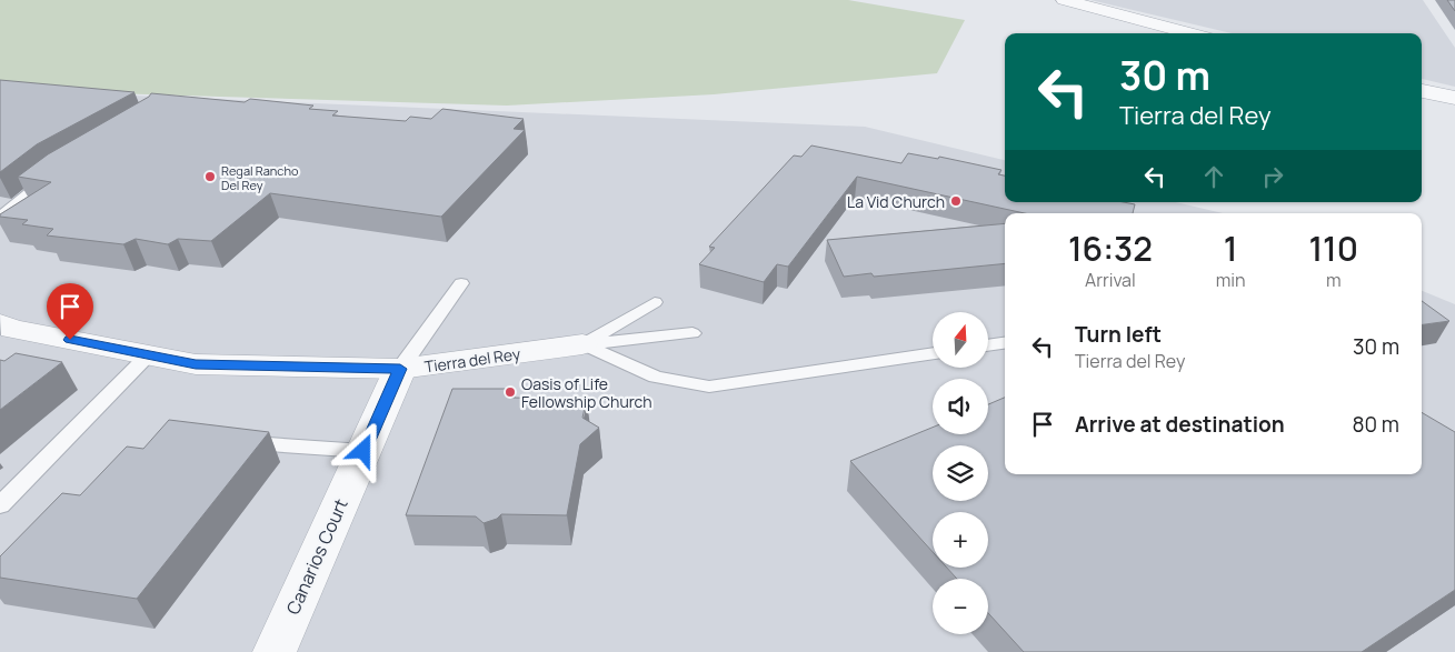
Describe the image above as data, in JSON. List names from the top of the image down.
{
  "streets": {
    "street": ["Tierra del Rey", "Canarios Court"]
  },
  "crossings": [
    ["Tierra del Rey", "Canarios Court"]
  ],
  "places": ["Regal Rancho Del Rey", "La Vid Church", "Oasis of Life Fellowship Church"],
  "north": "top",
  "page": {
    "turn": ["30 m", "Tierra del Rey"],
    "eta": [
      "16:32",
      "Arrival",
      "1",
      "min",
      "110",
      "m"
    ],
    "list": [
      {
        "name": "Turn left",
        "note": "Tierra del Rey",
        "value": "30 m"
      },
      {
        "name": "Arrive at destination",
        "value": "80 m"
      }
    ],
    "map_buttons": ["+", "−"]
  }
}
